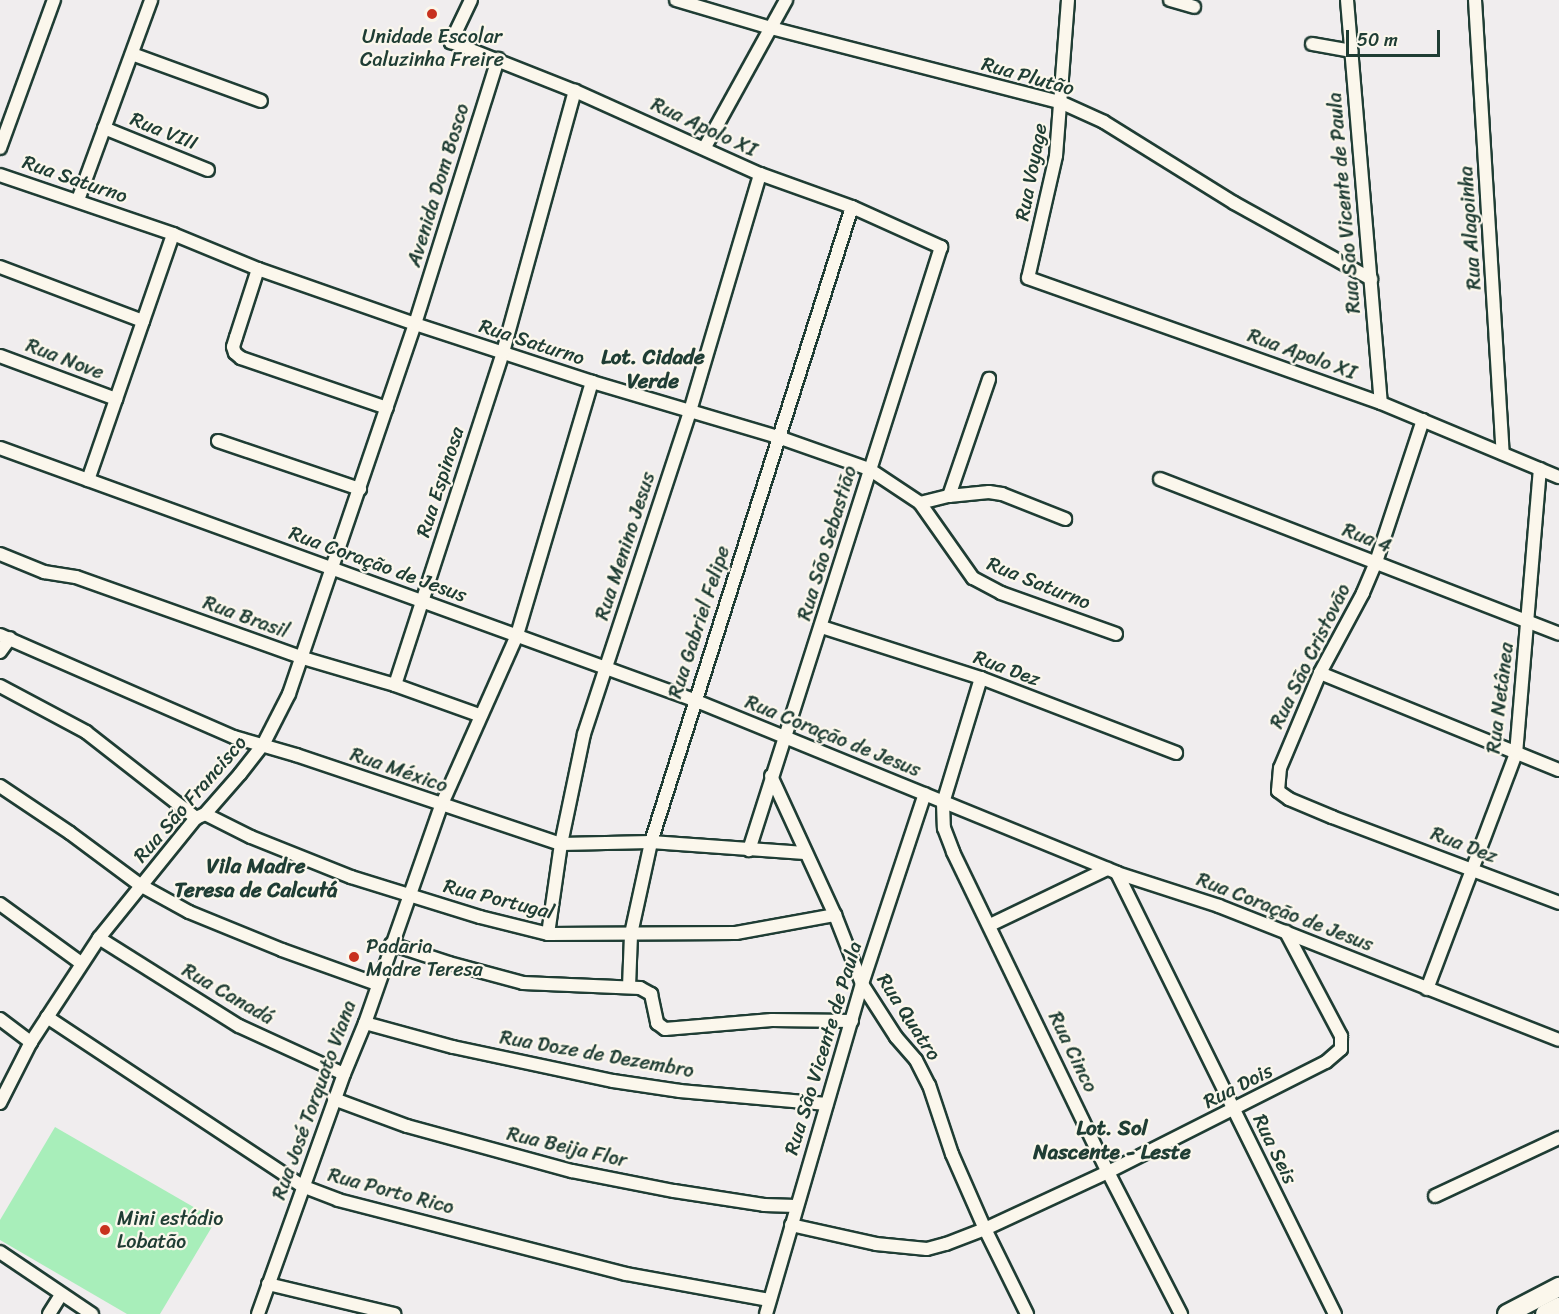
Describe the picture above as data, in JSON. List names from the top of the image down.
{
  "streets": {
    "street": [
      "Rua Plutão",
      "Rua Apolo XI",
      "Rua VIII",
      "Rua Voyage",
      "Rua Saturno",
      "Avenida Dom Bosco",
      "Rua São Vicente de Paula",
      "Rua Alagoinha",
      "Rua Nove",
      "Rua Espinosa",
      "Rua 4",
      "Rua São Sebastião",
      "Rua Menino Jesus",
      "Rua Coração de Jesus",
      "Rua Brasil",
      "Rua Gabriel Felipe",
      "Rua São Cristovão",
      "Rua Dez",
      "Rua Netânea",
      "Rua México",
      "Rua São Francisco",
      "Rua Portugal",
      "Rua Canadá",
      "Rua Quatro",
      "Rua Cinco",
      "Rua Doze de Dezembro",
      "Rua Dois",
      "Rua José Torquato Viana",
      "Rua Beija Flor",
      "Rua Seis",
      "Rua Porto Rico"
    ]
  },
  "crossings": [
    ["Rua Plutão", "Rua Voyage"],
    ["Rua Plutão", "Rua São Vicente de Paula"],
    ["Rua Apolo XI", "Rua Voyage"],
    ["Rua Apolo XI", "Avenida Dom Bosco"],
    ["Rua Apolo XI", "Rua São Vicente de Paula"],
    ["Rua Apolo XI", "Rua Alagoinha"],
    ["Rua Apolo XI", "Rua São Sebastião"],
    ["Rua Apolo XI", "Rua Menino Jesus"],
    ["Rua Apolo XI", "Rua Gabriel Felipe"],
    ["Rua Apolo XI", "Rua São Cristovão"],
    ["Rua Apolo XI", "Rua Netânea"],
    ["Rua Saturno", "Avenida Dom Bosco"],
    ["Rua Saturno", "Rua Espinosa"],
    ["Rua Saturno", "Rua São Sebastião"],
    ["Rua Saturno", "Rua Menino Jesus"],
    ["Rua Saturno", "Rua Gabriel Felipe"],
    ["Rua Saturno", "Rua São Francisco"],
    ["Avenida Dom Bosco", "Rua São Francisco"],
    ["Rua São Vicente de Paula", "Rua Coração de Jesus"],
    ["Rua São Vicente de Paula", "Rua Quatro"],
    ["Rua São Vicente de Paula", "Rua Doze de Dezembro"],
    ["Rua São Vicente de Paula", "Rua Dois"],
    ["Rua São Vicente de Paula", "Rua Beija Flor"],
    ["Rua São Vicente de Paula", "Rua Porto Rico"],
    ["Rua Espinosa", "Rua Coração de Jesus"],
    ["Rua Espinosa", "Rua Brasil"],
    ["Rua 4", "Rua São Cristovão"],
    ["Rua 4", "Rua Netânea"],
    ["Rua São Sebastião", "Rua Coração de Jesus"],
    ["Rua São Sebastião", "Rua Dez"],
    ["Rua São Sebastião", "Rua México"],
    ["Rua São Sebastião", "Rua Quatro"],
    ["Rua Menino Jesus", "Rua Coração de Jesus"],
    ["Rua Menino Jesus", "Rua México"],
    ["Rua Menino Jesus", "Rua Portugal"],
    ["Rua Coração de Jesus", "Rua Gabriel Felipe"],
    ["Rua Coração de Jesus", "Rua Netânea"],
    ["Rua Coração de Jesus", "Rua São Francisco"],
    ["Rua Coração de Jesus", "Rua Cinco"],
    ["Rua Coração de Jesus", "Rua Dois"],
    ["Rua Coração de Jesus", "Rua José Torquato Viana"],
    ["Rua Coração de Jesus", "Rua Seis"],
    ["Rua Brasil", "Rua São Francisco"],
    ["Rua Brasil", "Rua José Torquato Viana"],
    ["Rua Gabriel Felipe", "Rua México"],
    ["Rua Gabriel Felipe", "Rua Portugal"],
    ["Rua São Cristovão", "Rua Dez"],
    ["Rua Dez", "Rua Netânea"],
    ["Rua México", "Rua São Francisco"],
    ["Rua México", "Rua Quatro"],
    ["Rua México", "Rua José Torquato Viana"],
    ["Rua São Francisco", "Rua Portugal"],
    ["Rua São Francisco", "Rua Canadá"],
    ["Rua São Francisco", "Rua Porto Rico"],
    ["Rua Portugal", "Rua Quatro"],
    ["Rua Portugal", "Rua José Torquato Viana"],
    ["Rua Canadá", "Rua José Torquato Viana"],
    ["Rua Quatro", "Rua Dois"],
    ["Rua Cinco", "Rua Dois"],
    ["Rua Doze de Dezembro", "Rua José Torquato Viana"],
    ["Rua Dois", "Rua Seis"],
    ["Rua José Torquato Viana", "Rua Beija Flor"],
    ["Rua José Torquato Viana", "Rua Porto Rico"]
  ],
  "districts": ["Lot. Cidade Verde", "Vila Madre Teresa de Calcutá", "Lot. Sol Nascente - Leste"],
  "places": ["Unidade Escolar Caluzinha Freire", "Padaria Madre Teresa", "Mini estádio Lobatão"],
  "scale_bar": "50 m"
}
